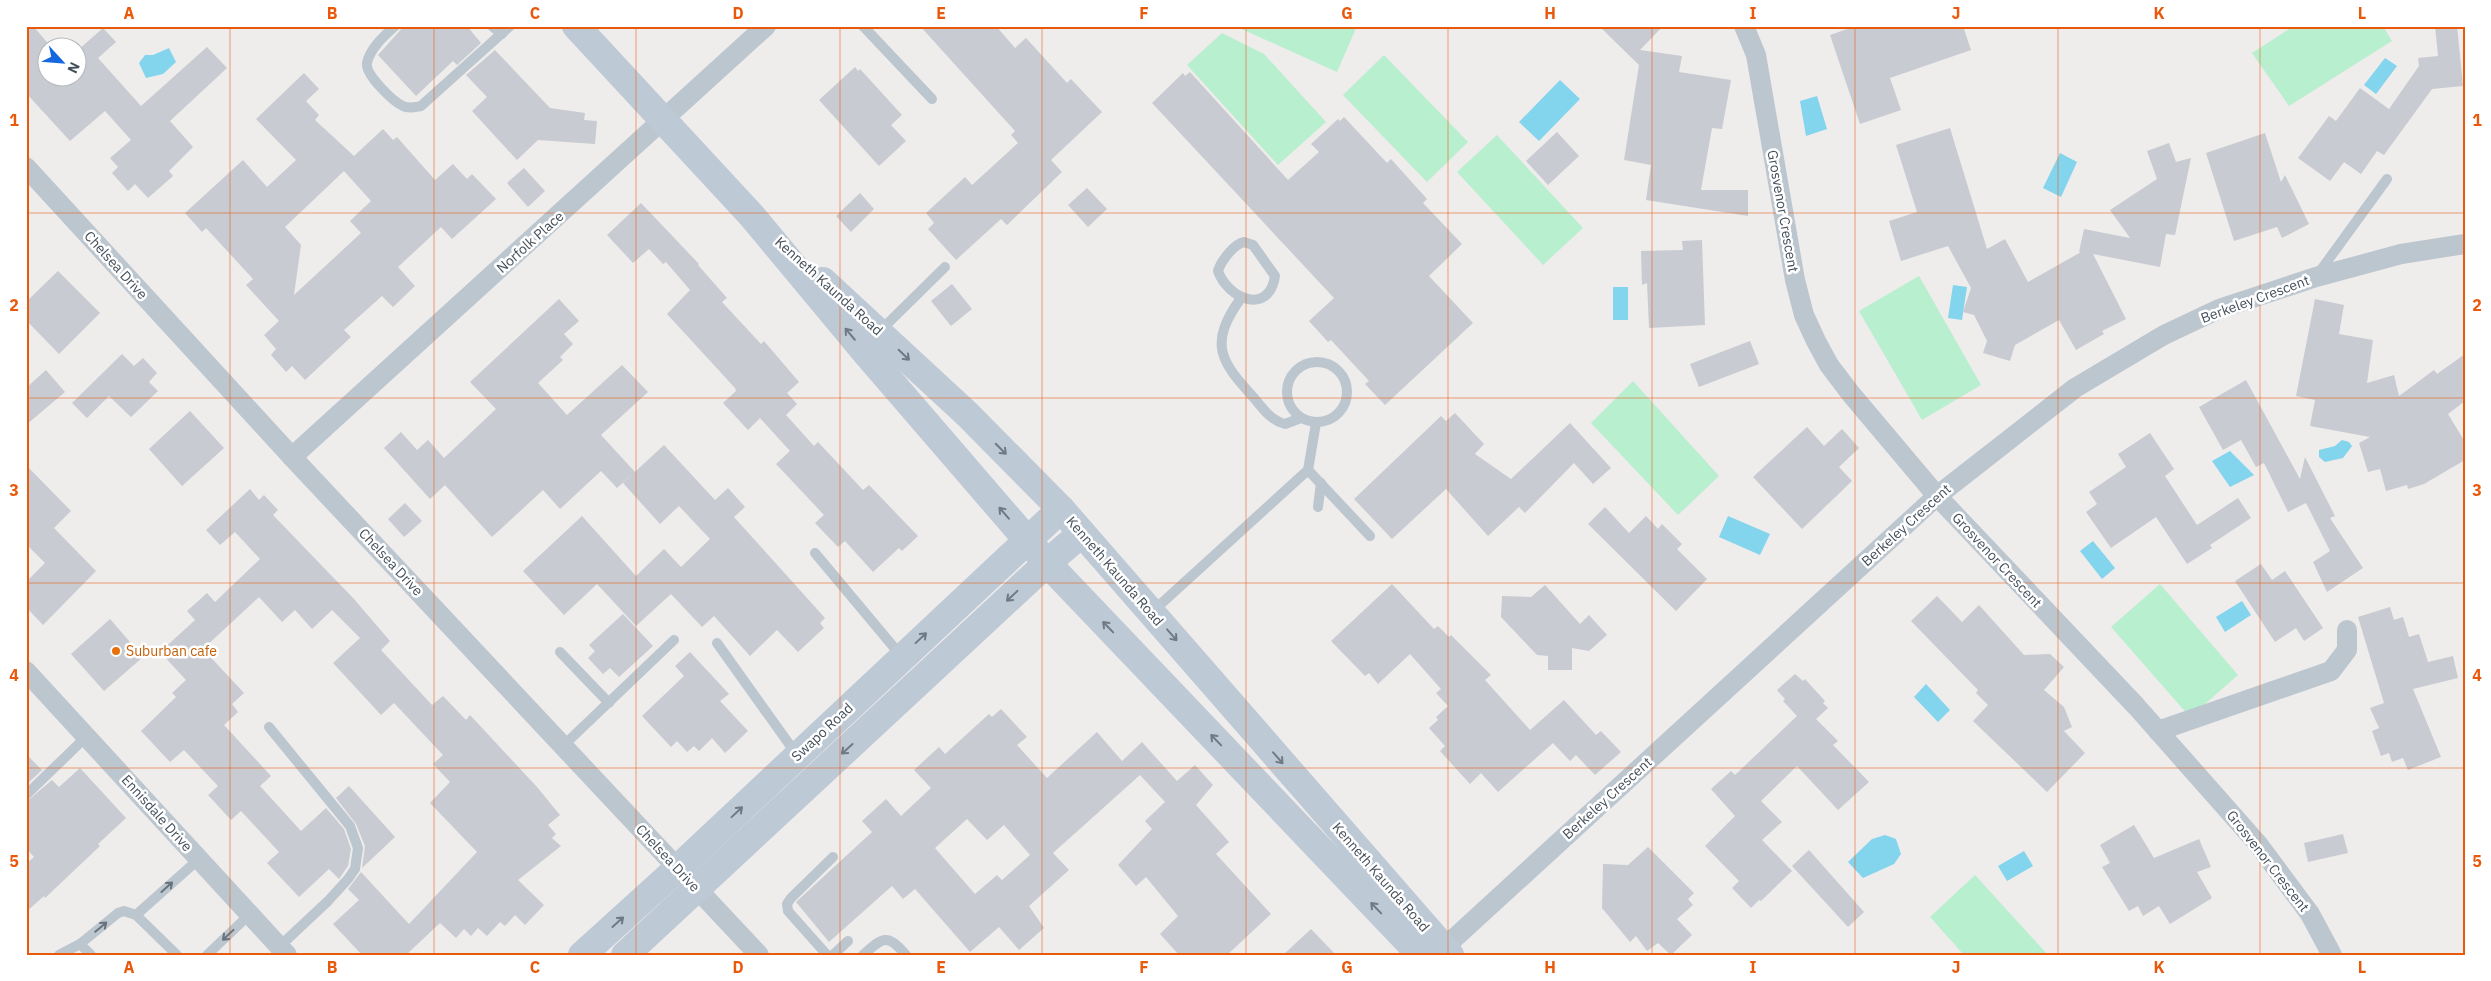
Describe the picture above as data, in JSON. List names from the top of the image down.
{
  "streets": {
    "main road": ["Kenneth Kaunda Road", "Swapo Road"],
    "street": [
      "Grosvenor Crescent",
      "Norfolk Place",
      "Chelsea Drive",
      "Berkeley Crescent",
      "Ennisdale Drive"
    ]
  },
  "crossings": [
    ["Grosvenor Crescent", "Berkeley Crescent"],
    ["Norfolk Place", "Chelsea Drive"],
    ["Norfolk Place", "Kenneth Kaunda Road"],
    ["Chelsea Drive", "Swapo Road"],
    ["Kenneth Kaunda Road", "Berkeley Crescent"],
    ["Kenneth Kaunda Road", "Swapo Road"]
  ],
  "places": ["Suburban cafe"],
  "north": "bottom right",
  "grid": {
    "columns": [
      "A",
      "B",
      "C",
      "D",
      "E",
      "F",
      "G",
      "H",
      "I",
      "J",
      "K",
      "L"
    ],
    "rows": [
      "1",
      "2",
      "3",
      "4",
      "5"
    ]
  }
}
